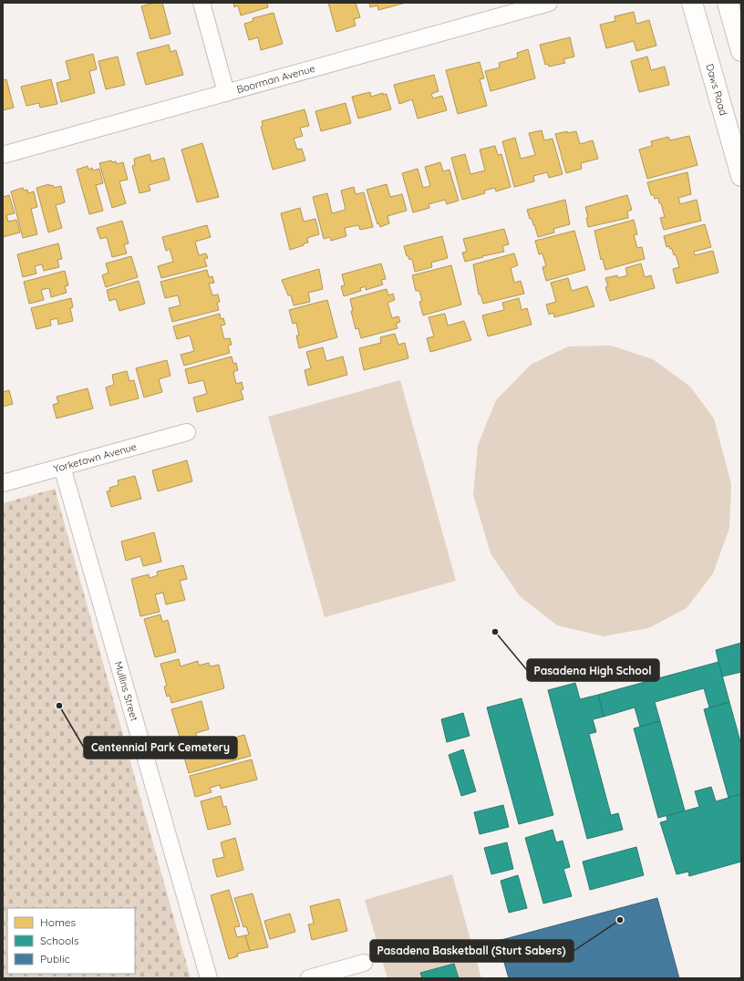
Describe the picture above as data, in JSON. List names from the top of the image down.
{
  "streets": {
    "main road": ["Daws Road"],
    "street": ["Boorman Avenue", "Yorketown Avenue", "Mullins Street"]
  },
  "crossings": [
    ["Yorketown Avenue", "Mullins Street"]
  ],
  "places": ["Pasadena High School", "Centennial Park Cemetery", "Pasadena Basketball (Sturt Sabers)"],
  "legend": ["Homes", "Schools", "Public"]
}
